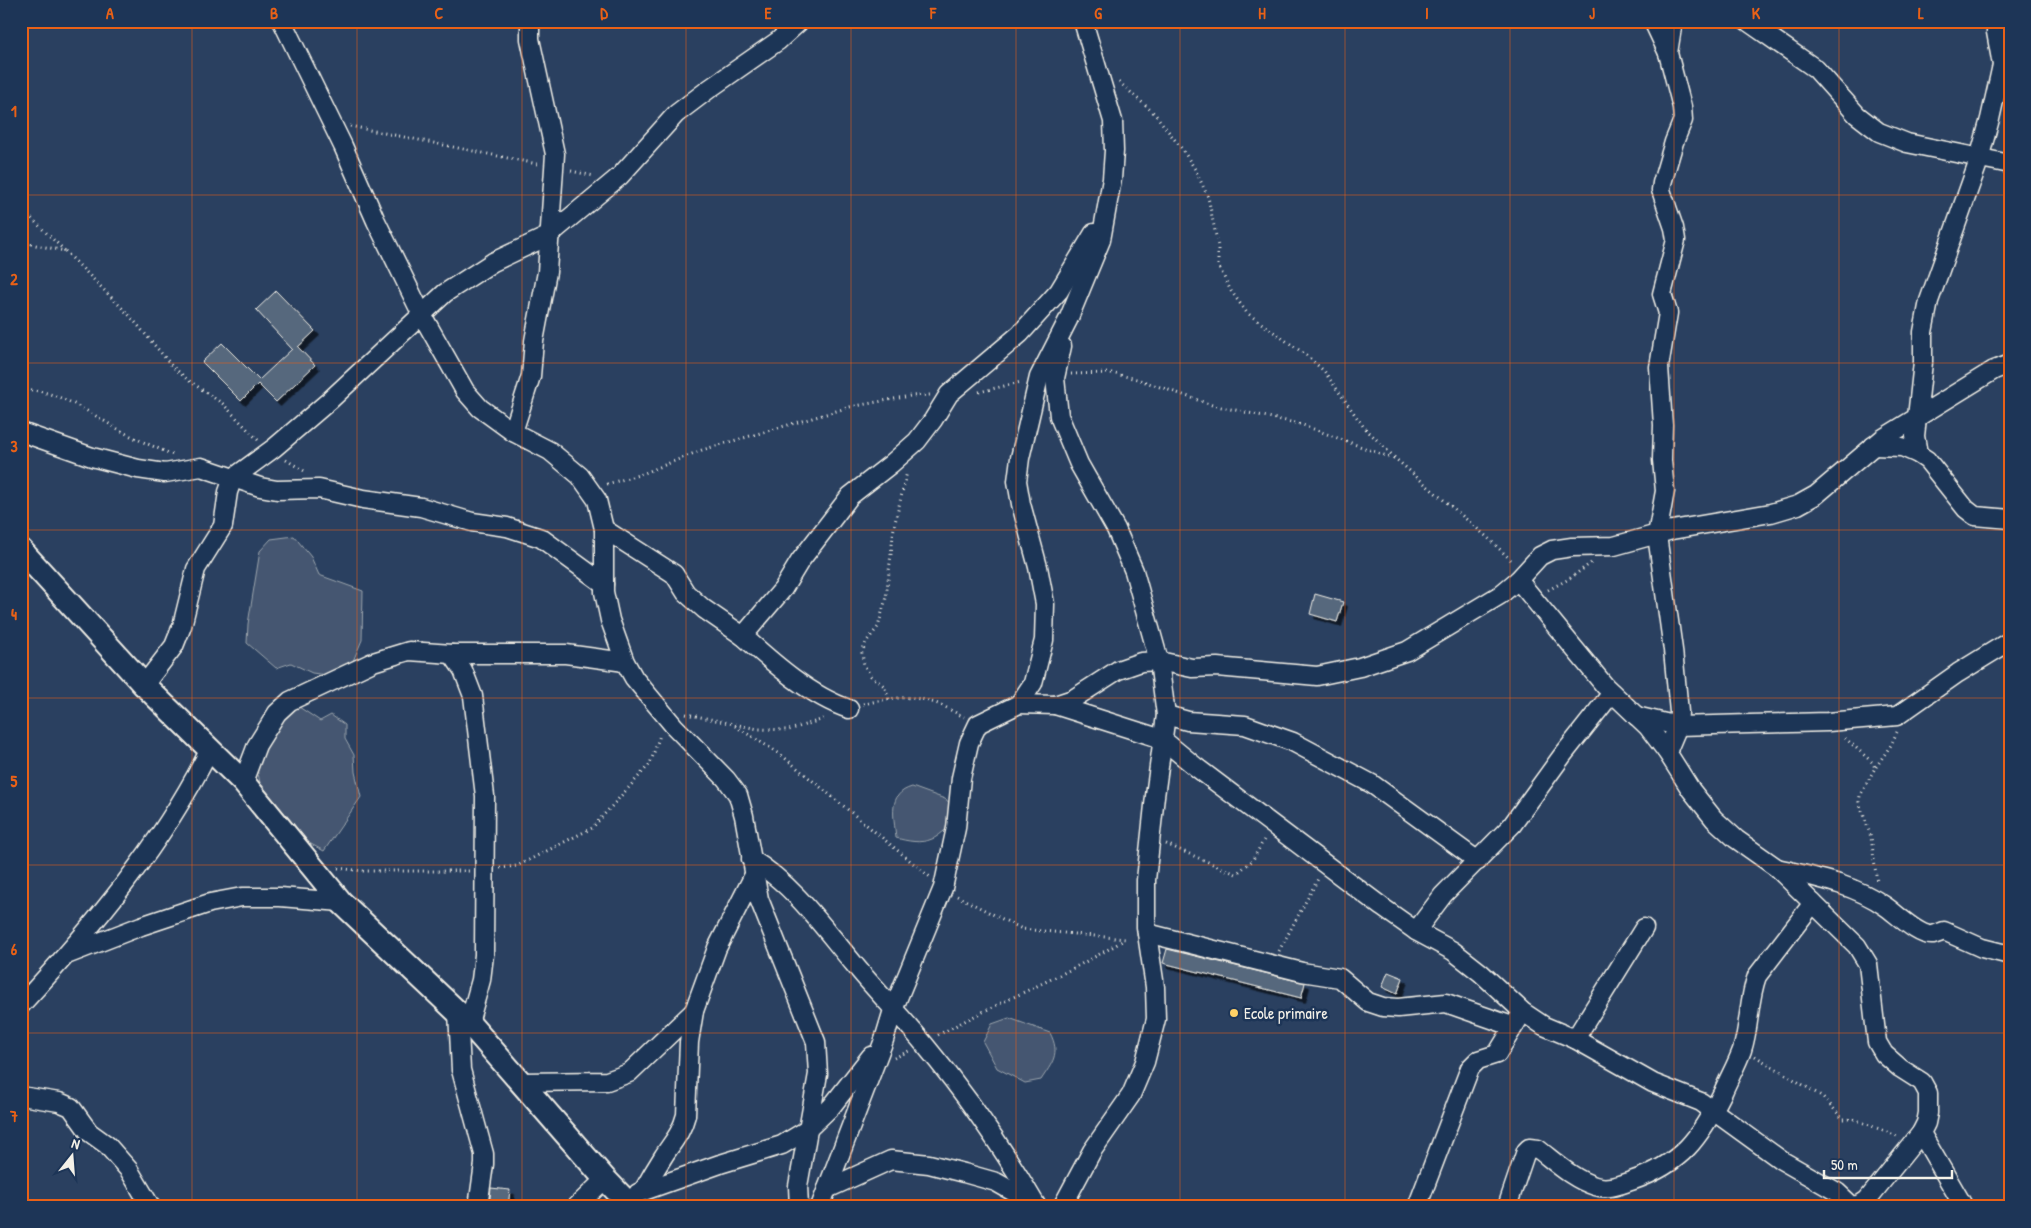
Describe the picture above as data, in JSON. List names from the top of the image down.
{
  "places": ["Ecole primaire"],
  "scale_bar": "50 m",
  "north": "top",
  "grid": {
    "columns": [
      "A",
      "B",
      "C",
      "D",
      "E",
      "F",
      "G",
      "H",
      "I",
      "J",
      "K",
      "L"
    ],
    "rows": [
      "1",
      "2",
      "3",
      "4",
      "5",
      "6",
      "7"
    ]
  }
}
